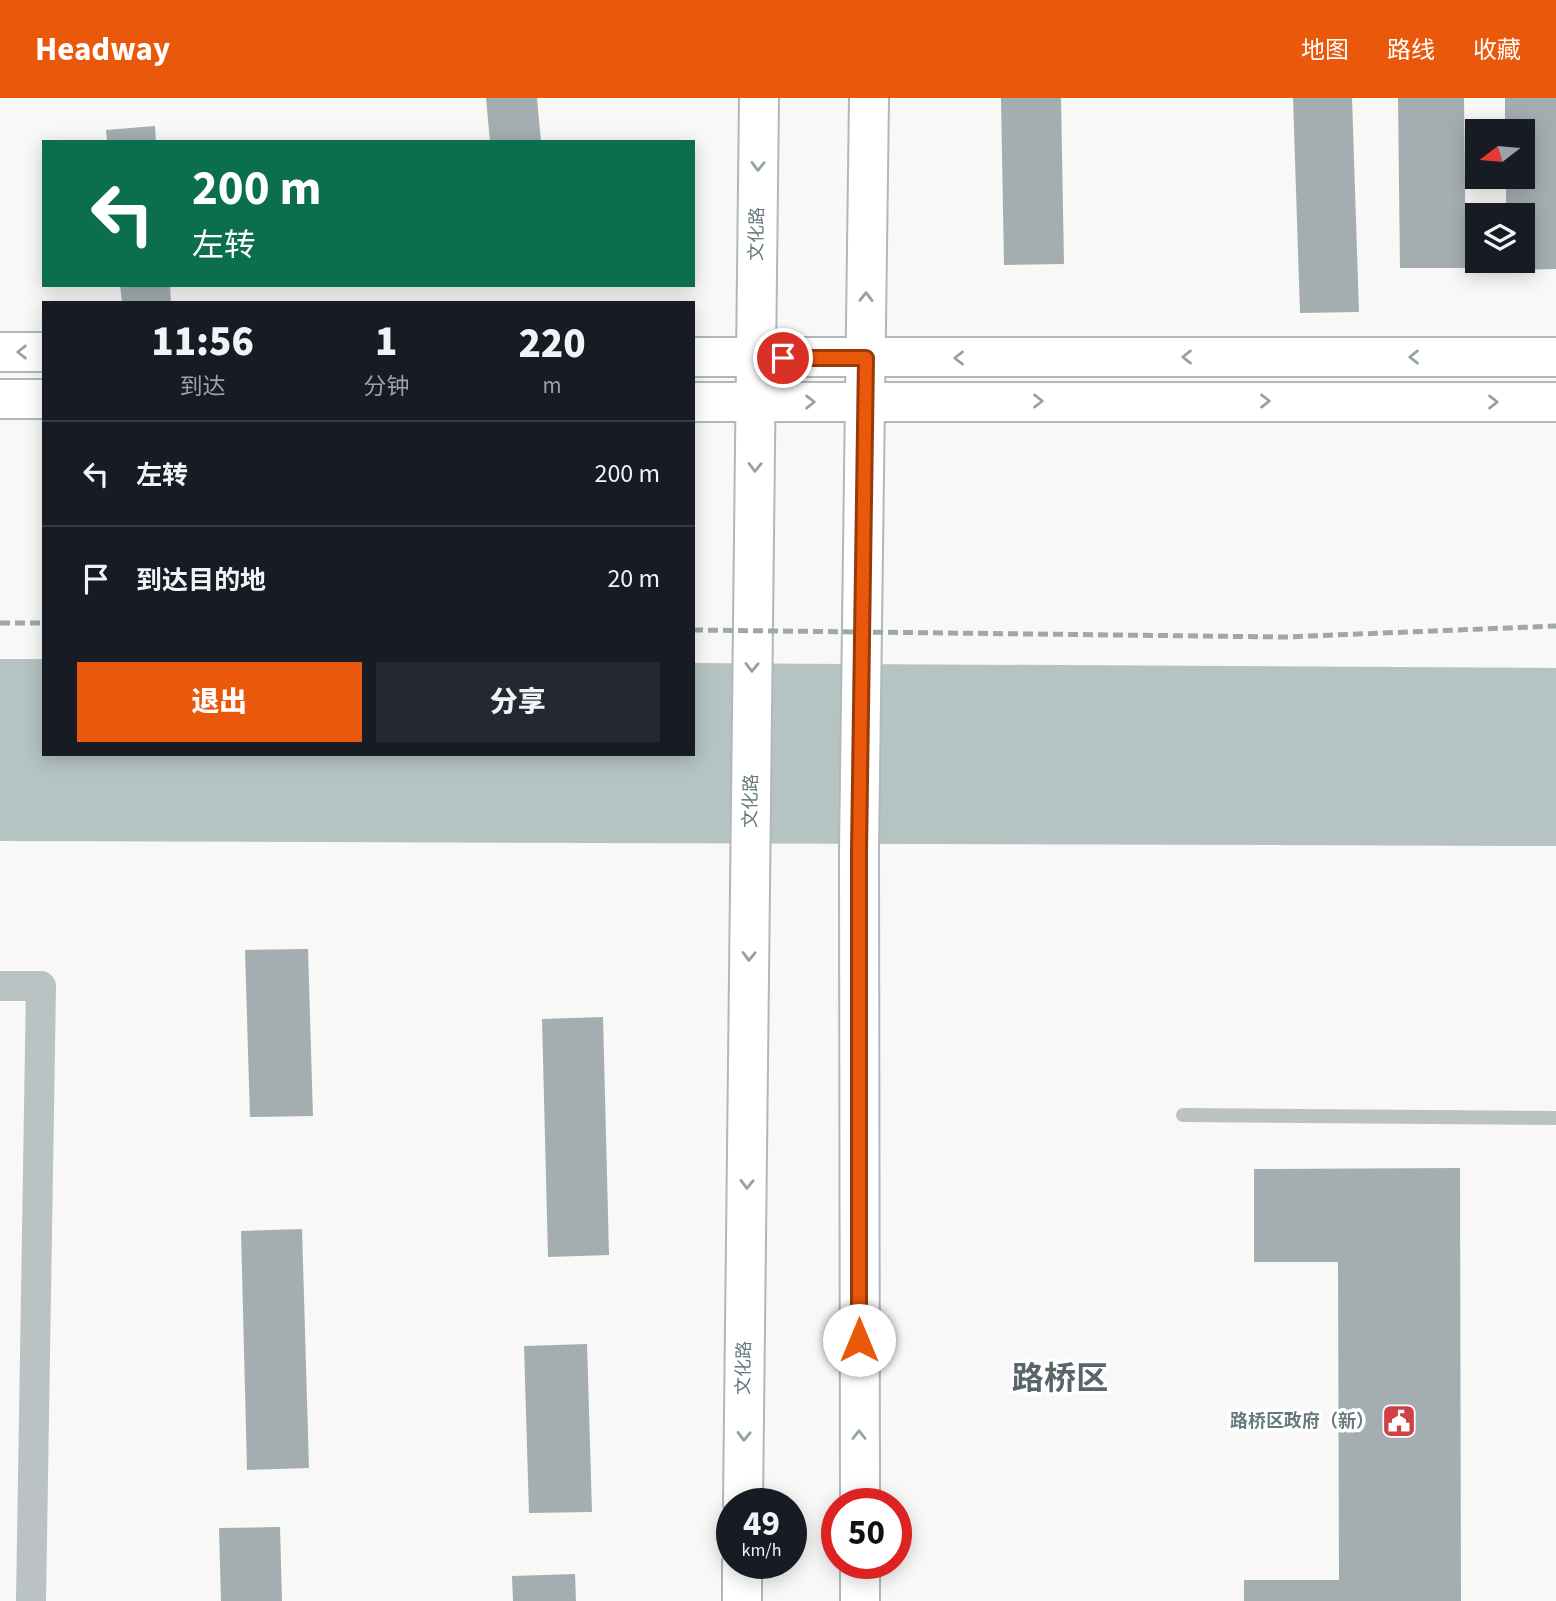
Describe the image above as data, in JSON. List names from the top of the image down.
{
  "streets": {
    "main road": ["文化路"]
  },
  "districts": ["路桥区"],
  "places": {
    "public building": ["路桥区政府（新）"]
  },
  "north": "left",
  "page": {
    "header": "Headway",
    "nav": ["地图", "路线", "收藏"],
    "turn": ["200 m", "左转"],
    "eta": [
      "11:56",
      "到达",
      "1",
      "分钟",
      "220",
      "m"
    ],
    "list": [
      {
        "name": "左转",
        "value": "200 m"
      },
      {
        "name": "到达目的地",
        "value": "20 m"
      }
    ],
    "buttons": ["退出", "分享"],
    "speed": "49 km/h",
    "limit": "50"
  }
}
